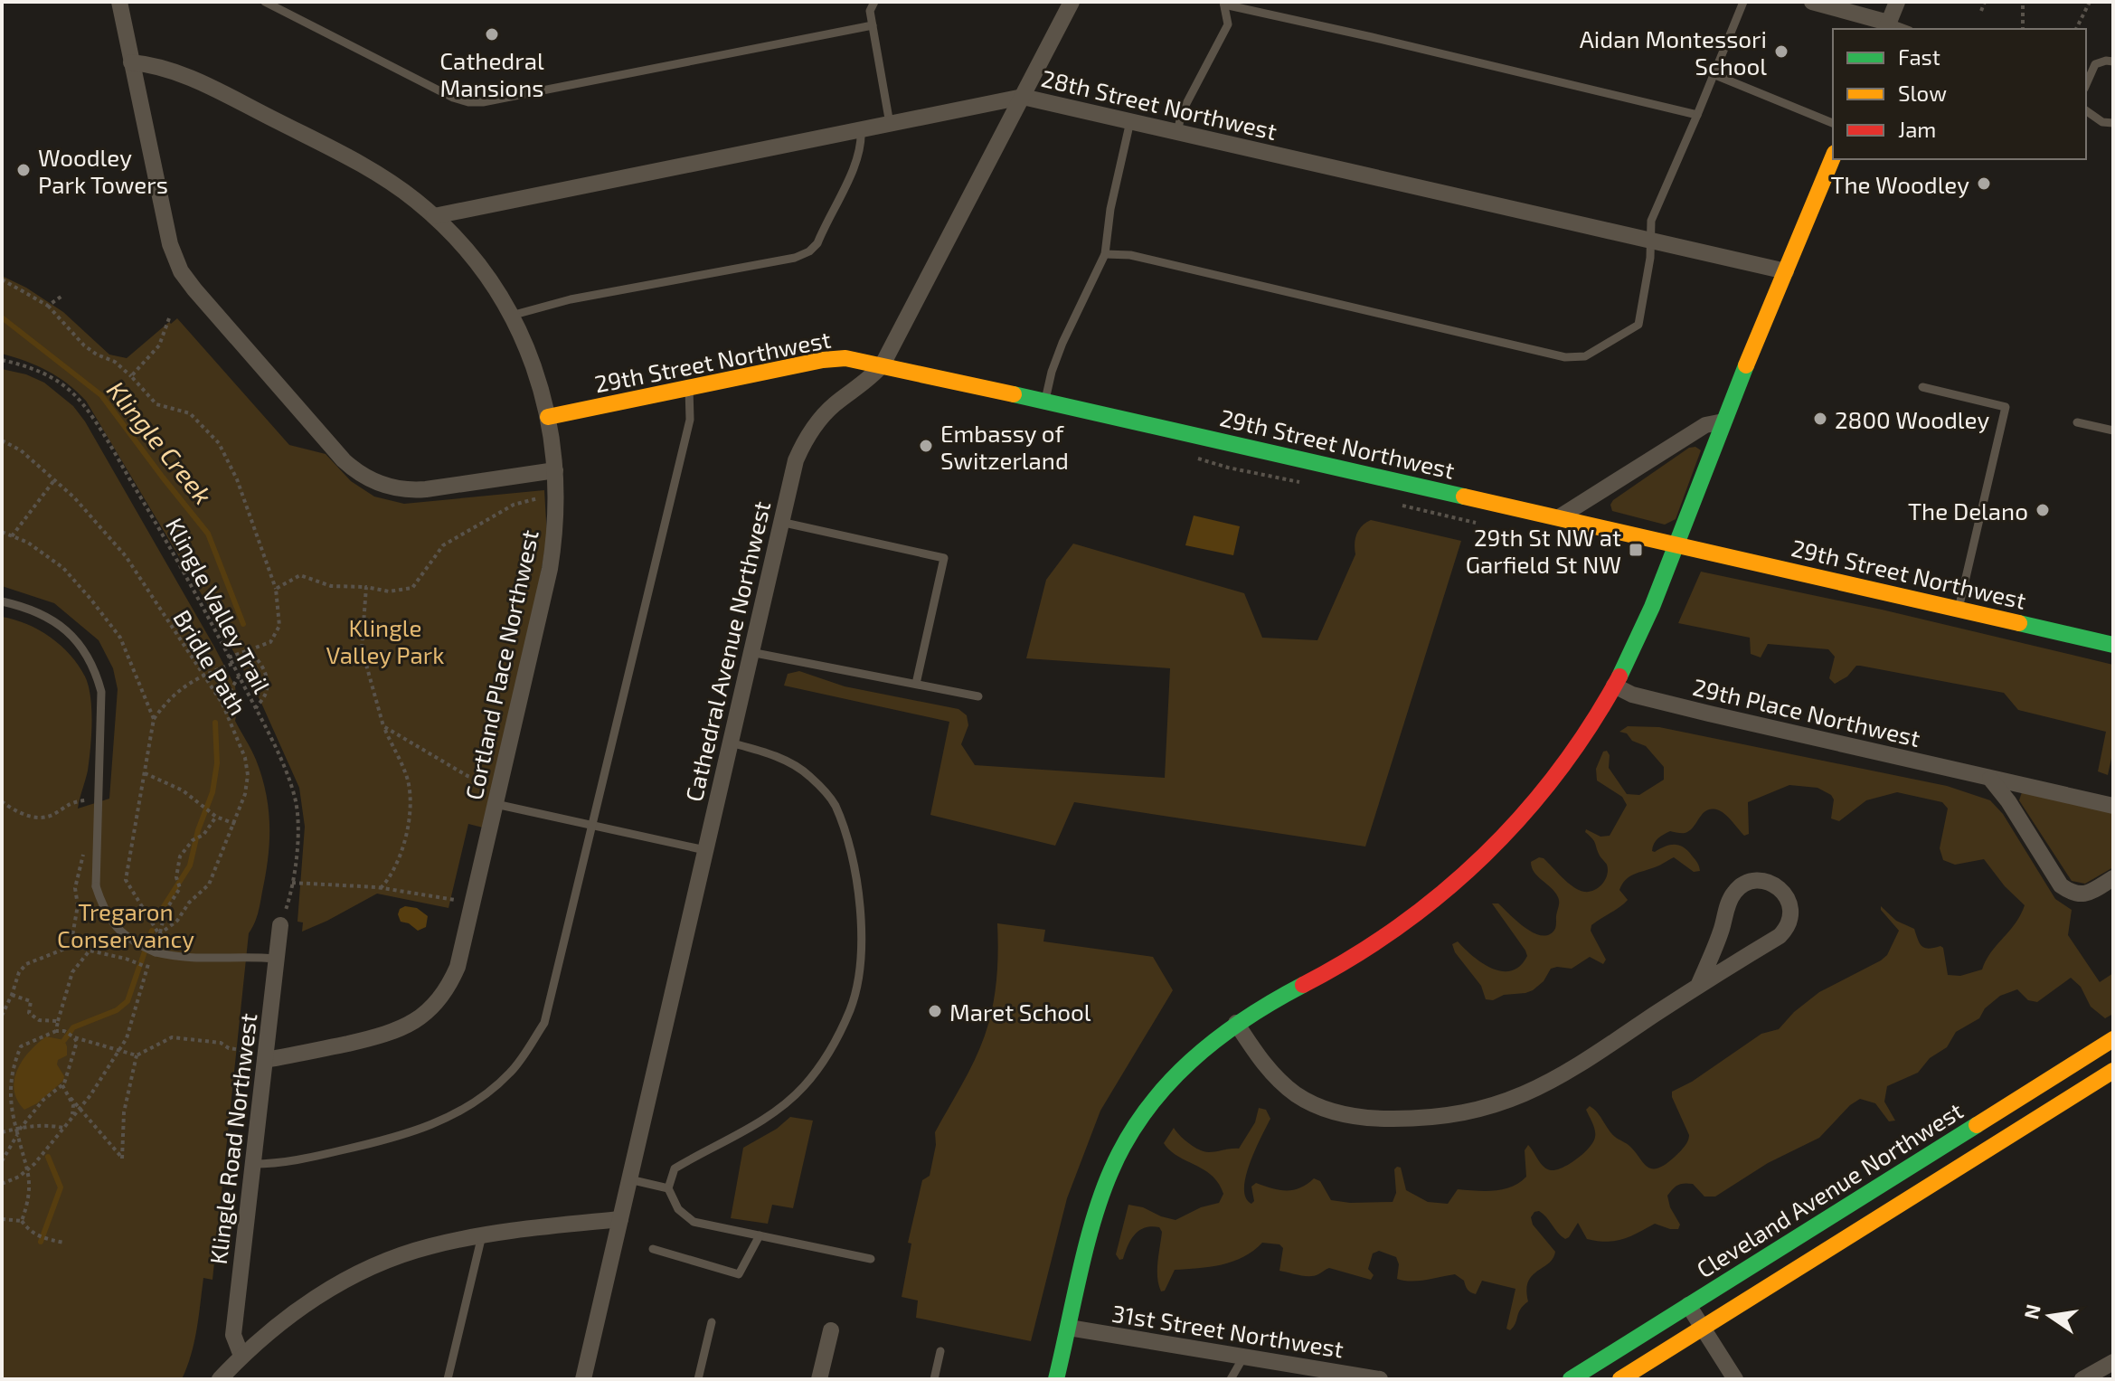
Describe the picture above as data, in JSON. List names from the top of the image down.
{
  "streets": {
    "street": [
      "28th Street Northwest",
      "29th Street Northwest",
      "Cathedral Avenue Northwest",
      "Cortland Place Northwest",
      "29th Place Northwest",
      "Klingle Road Northwest",
      "Cleveland Avenue Northwest",
      "31st Street Northwest"
    ],
    "path": ["Klingle Valley Trail", "Bridle Path"]
  },
  "crossings": [
    ["28th Street Northwest", "Cathedral Avenue Northwest"],
    ["28th Street Northwest", "Cortland Place Northwest"],
    ["29th Street Northwest", "Cathedral Avenue Northwest"],
    ["29th Street Northwest", "Cortland Place Northwest"],
    ["Klingle Valley Trail", "Klingle Road Northwest"],
    ["Cortland Place Northwest", "Klingle Road Northwest"]
  ],
  "water": ["Klingle Creek"],
  "parks": ["Klingle Valley Park", "Tregaron Conservancy"],
  "places": {
    "other": [
      "Cathedral Mansions",
      "Aidan Montessori School",
      "Woodley Park Towers",
      "The Woodley",
      "2800 Woodley",
      "Embassy of Switzerland",
      "The Delano",
      "Maret School"
    ],
    "transit": ["29th St NW at Garfield St NW"]
  },
  "legend": ["Fast", "Slow", "Jam"],
  "north": "left"
}
